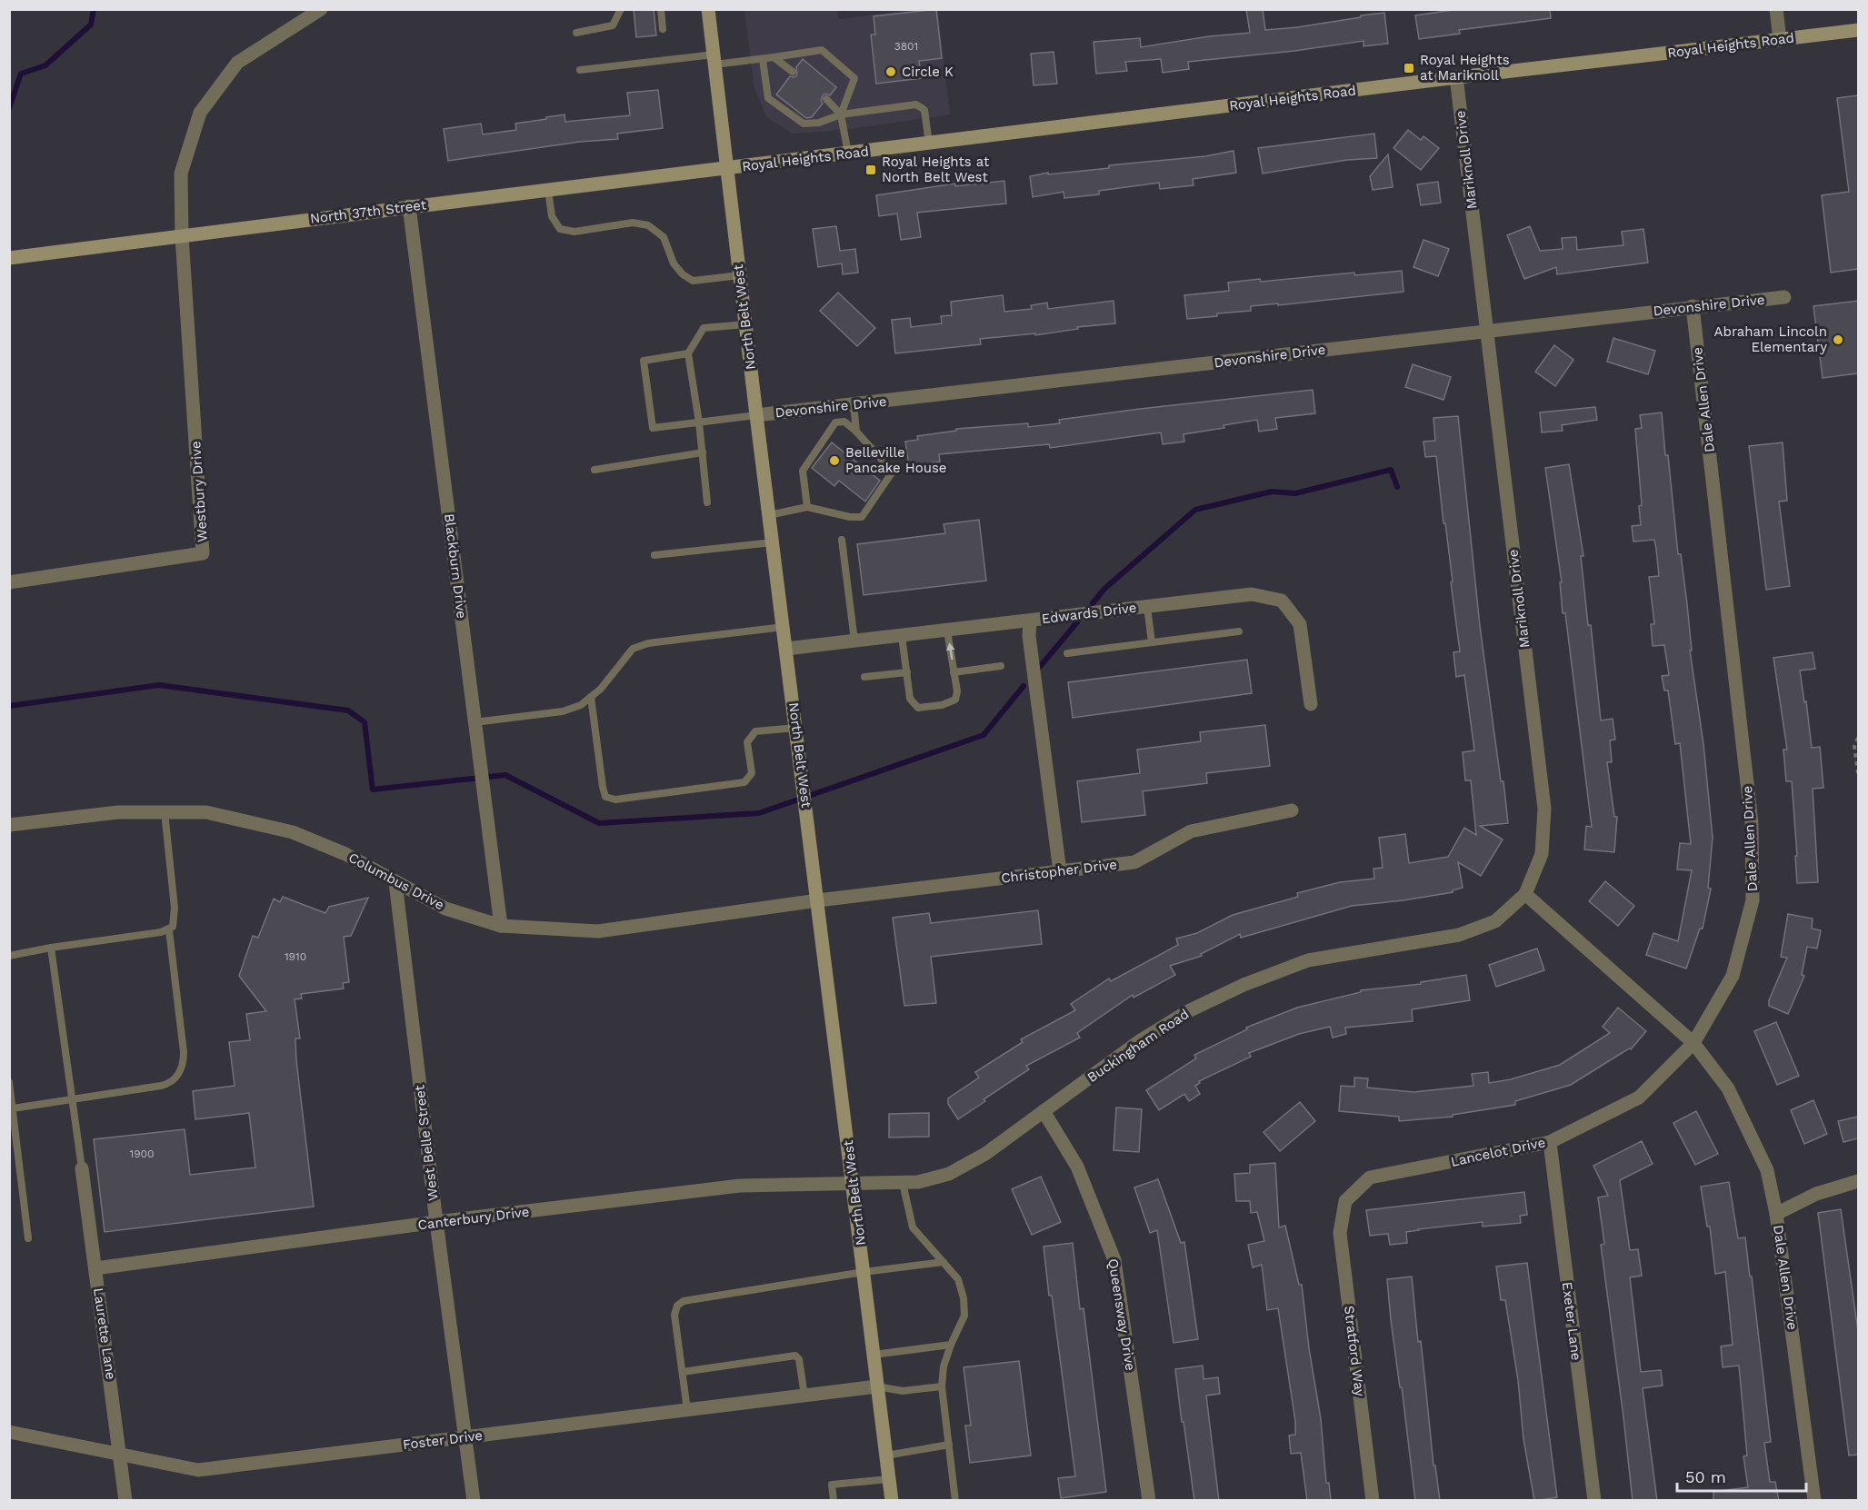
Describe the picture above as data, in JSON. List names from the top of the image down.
{
  "streets": {
    "street": [
      "Royal Heights Road",
      "Mariknoll Drive",
      "North 37th Street",
      "Devonshire Drive",
      "North Belt West",
      "Dale Allen Drive",
      "Westbury Drive",
      "Blackburn Drive",
      "Edwards Drive",
      "Christopher Drive",
      "Columbus Drive",
      "Buckingham Road",
      "West Belle Street",
      "Lancelot Drive",
      "Canterbury Drive",
      "Queensway Drive",
      "Exeter Lane",
      "Laurette Lane",
      "Stratford Way",
      "Foster Drive"
    ]
  },
  "crossings": [
    ["Royal Heights Road", "Mariknoll Drive"],
    ["Royal Heights Road", "North 37th Street"],
    ["Royal Heights Road", "North Belt West"],
    ["Mariknoll Drive", "Devonshire Drive"],
    ["Mariknoll Drive", "Buckingham Road"],
    ["North 37th Street", "North Belt West"],
    ["North 37th Street", "Westbury Drive"],
    ["North 37th Street", "Blackburn Drive"],
    ["Devonshire Drive", "North Belt West"],
    ["Devonshire Drive", "Dale Allen Drive"],
    ["North Belt West", "Edwards Drive"],
    ["North Belt West", "Christopher Drive"],
    ["North Belt West", "Columbus Drive"],
    ["North Belt West", "Buckingham Road"],
    ["North Belt West", "Canterbury Drive"],
    ["North Belt West", "Foster Drive"],
    ["Dale Allen Drive", "Lancelot Drive"],
    ["Blackburn Drive", "Columbus Drive"],
    ["Christopher Drive", "Columbus Drive"],
    ["Columbus Drive", "West Belle Street"],
    ["Buckingham Road", "Canterbury Drive"],
    ["Buckingham Road", "Queensway Drive"],
    ["West Belle Street", "Canterbury Drive"],
    ["West Belle Street", "Foster Drive"],
    ["Lancelot Drive", "Exeter Lane"],
    ["Lancelot Drive", "Stratford Way"],
    ["Canterbury Drive", "Laurette Lane"],
    ["Laurette Lane", "Foster Drive"]
  ],
  "places": {
    "transit": ["Royal Heights at Mariknoll", "Royal Heights at North Belt West"],
    "other": ["Circle K", "Abraham Lincoln Elementary", "Belleville Pancake House"]
  },
  "house_numbers": ["3801", "1910", "1900"],
  "scale_bar": "50 m"
}
